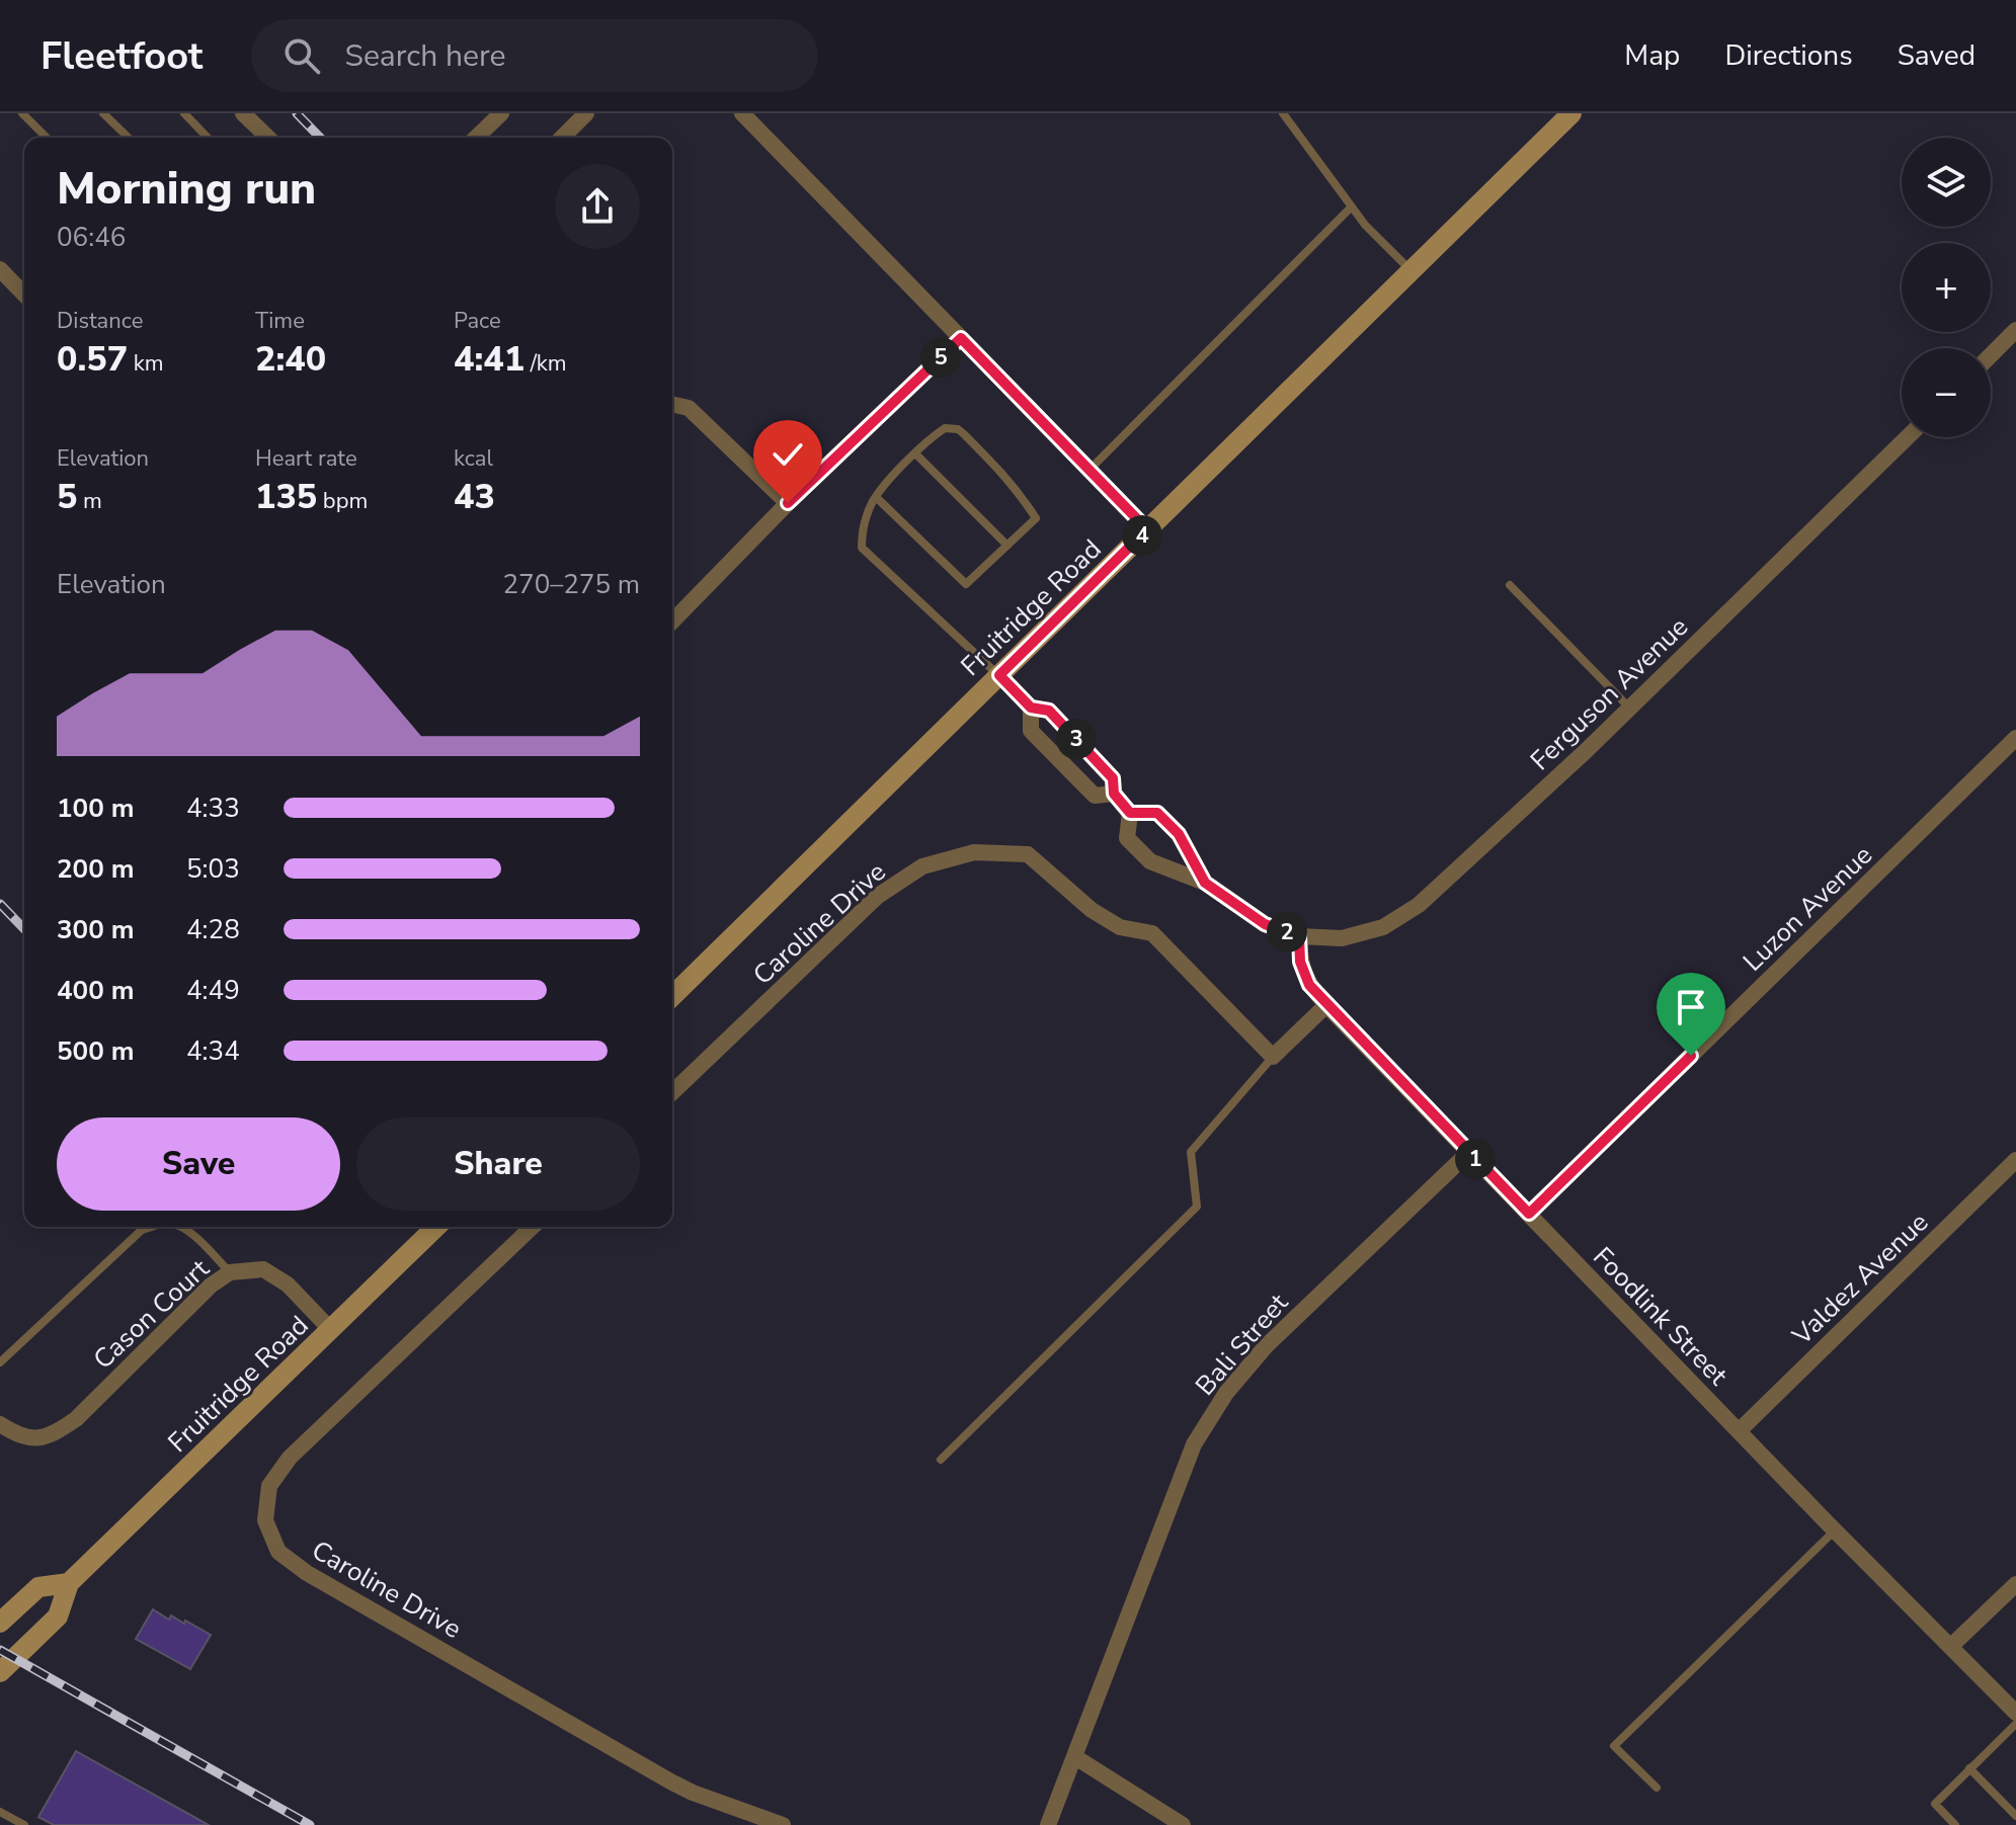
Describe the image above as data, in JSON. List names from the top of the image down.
{
  "streets": {
    "main road": ["Fruitridge Road"],
    "street": [
      "Ferguson Avenue",
      "Luzon Avenue",
      "Caroline Drive",
      "Valdez Avenue",
      "Cason Court",
      "Foodlink Street",
      "Bali Street"
    ]
  },
  "crossings": [
    ["Fruitridge Road", "Cason Court"],
    ["Ferguson Avenue", "Foodlink Street"],
    ["Luzon Avenue", "Foodlink Street"],
    ["Valdez Avenue", "Foodlink Street"],
    ["Foodlink Street", "Bali Street"]
  ],
  "page": {
    "header": "Fleetfoot",
    "search": "Search here",
    "nav": ["Map", "Directions", "Saved"],
    "map_buttons": ["+", "−"],
    "heading": ["Morning run", "06:46"],
    "stats": [
      ["Distance", "0.57 km"],
      ["Time", "2:40"],
      ["Pace", "4:41 /km"],
      ["Elevation", "5 m"],
      ["Heart rate", "135 bpm"],
      ["kcal", "43"]
    ],
    "pins": [
      "5",
      "4",
      "3",
      "2",
      "1"
    ],
    "chart": ["Elevation", "270–275 m"],
    "list": [
      {
        "name": "100 m",
        "note": "4:33"
      },
      {
        "name": "200 m",
        "note": "5:03"
      },
      {
        "name": "300 m",
        "note": "4:28"
      },
      {
        "name": "400 m",
        "note": "4:49"
      },
      {
        "name": "500 m",
        "note": "4:34"
      }
    ],
    "buttons": ["Save", "Share"]
  }
}
